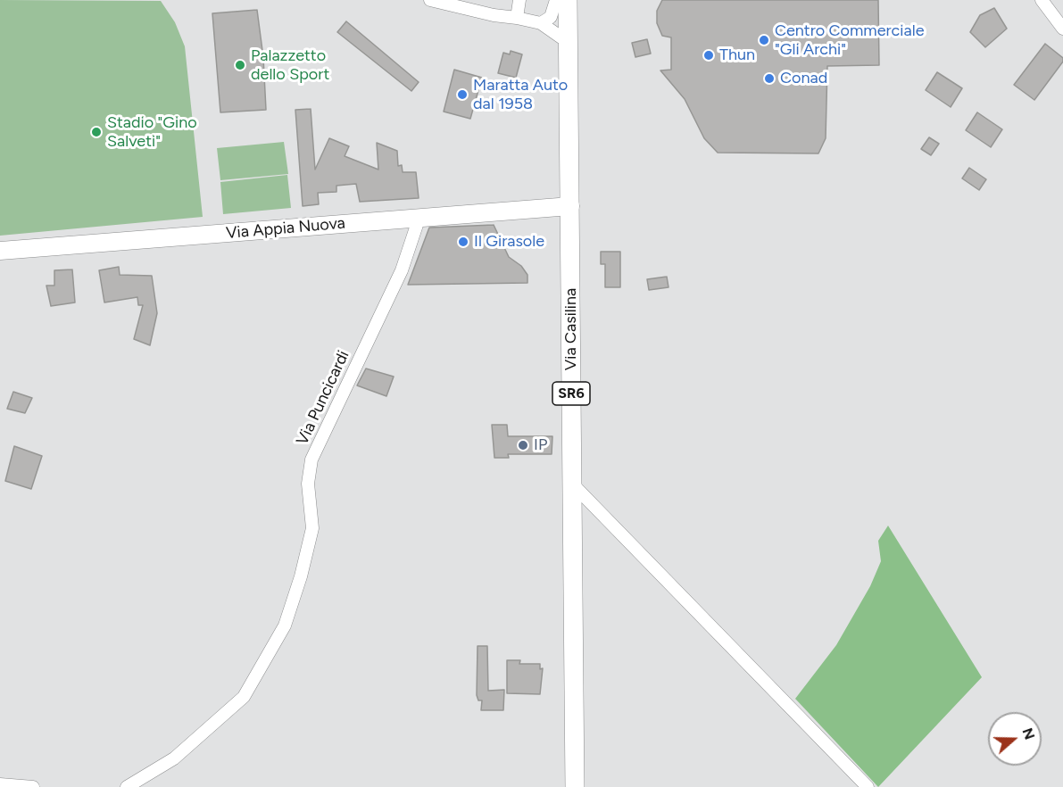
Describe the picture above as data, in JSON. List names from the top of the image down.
{
  "streets": {
    "main road": ["Via Casilina", "SR6"],
    "street": ["Via Appia Nuova", "Via Puncicardi"]
  },
  "crossings": [
    ["Via Appia Nuova", "Via Casilina"],
    ["Via Appia Nuova", "Via Puncicardi"]
  ],
  "places": [
    "Centro Commerciale \"Gli Archi\"",
    "Thun",
    "Palazzetto dello Sport",
    "Conad",
    "Maratta Auto dal 1958",
    "Stadio \"Gino Salveti\"",
    "Il Girasole",
    "IP"
  ],
  "north": "right"
}
